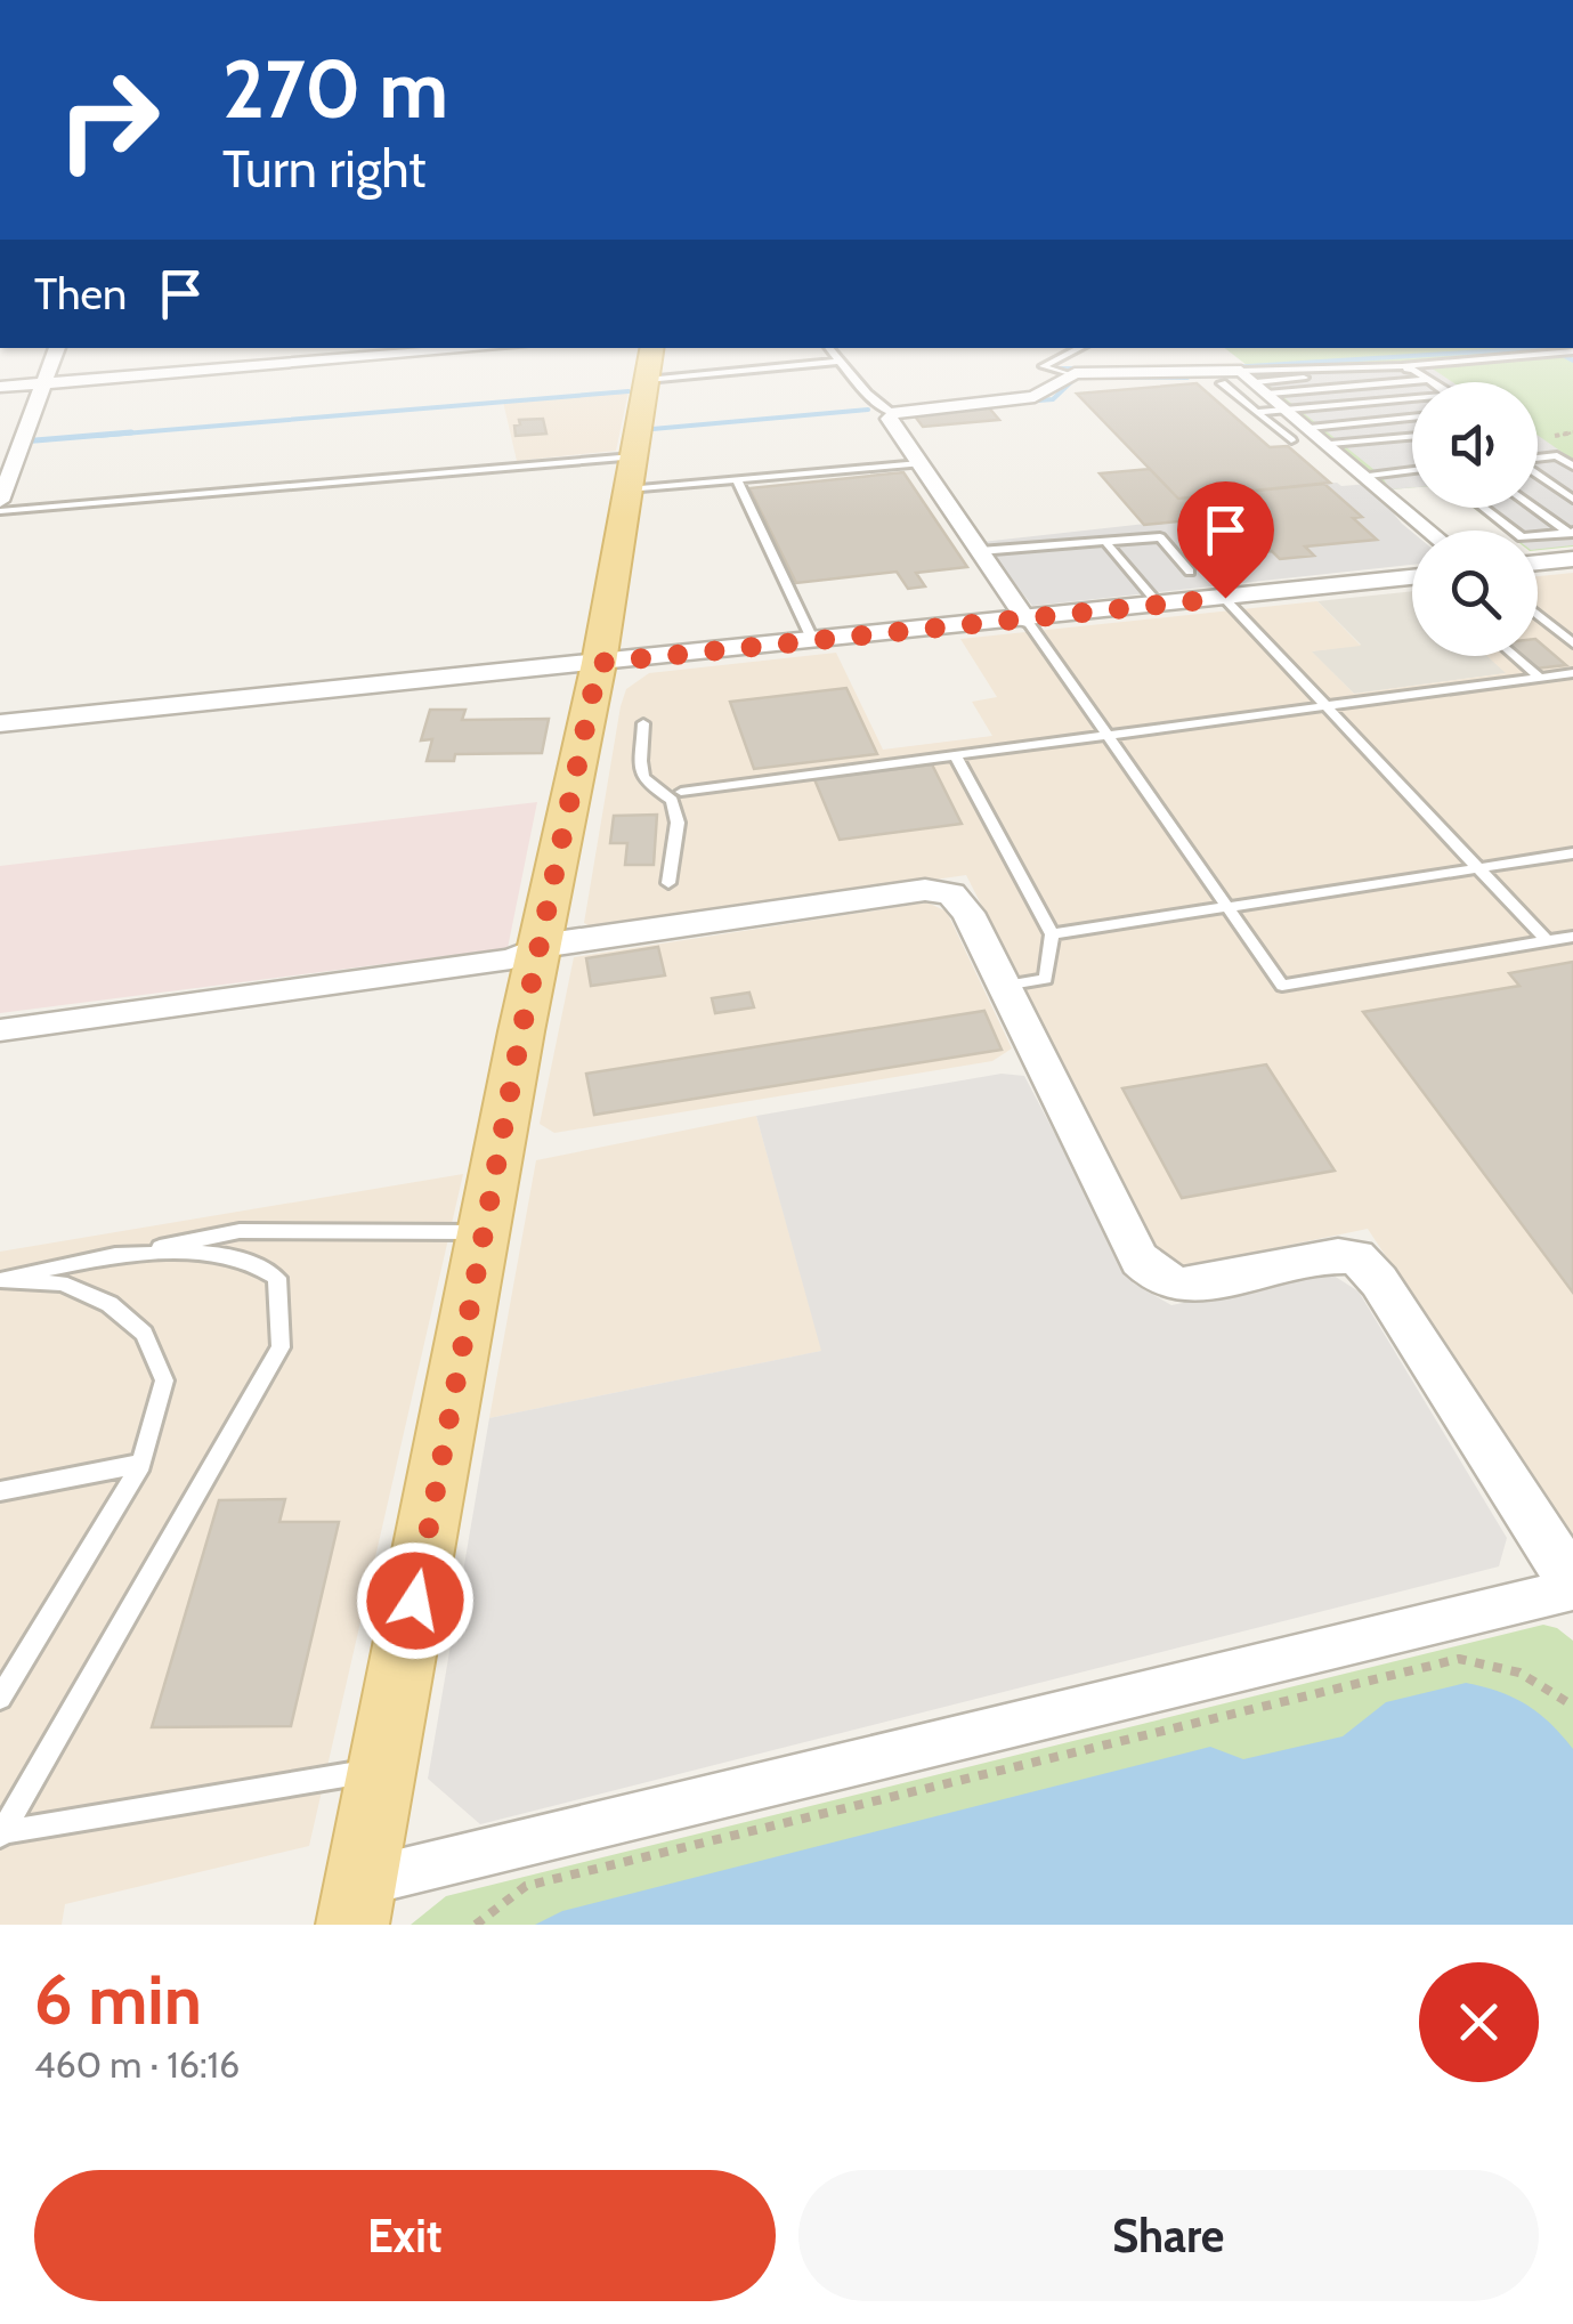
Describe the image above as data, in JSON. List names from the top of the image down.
{
  "page": {
    "turn": ["270 m", "Turn right"],
    "then": "Then",
    "heading": ["6 min", "460 m · 16:16"],
    "buttons": ["Exit", "Share"]
  }
}
